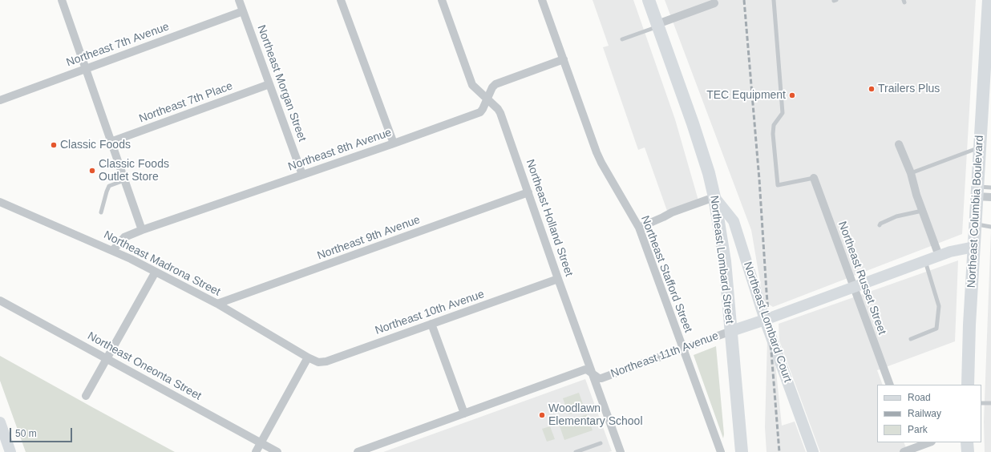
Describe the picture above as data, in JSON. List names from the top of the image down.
{
  "streets": {
    "main road": ["Northeast Columbia Boulevard", "Northeast Lombard Street"],
    "street": [
      "Northeast 7th Avenue",
      "Northeast Morgan Street",
      "Northeast 7th Place",
      "Northeast 8th Avenue",
      "Northeast Holland Street",
      "Northeast 9th Avenue",
      "Northeast Madrona Street",
      "Northeast Stafford Street",
      "Northeast Russet Street",
      "Northeast 10th Avenue",
      "Northeast Lombard Court",
      "Northeast 11th Avenue",
      "Northeast Oneonta Street"
    ]
  },
  "crossings": [
    ["Northeast 7th Avenue", "Northeast Morgan Street"],
    ["Northeast Morgan Street", "Northeast 7th Place"],
    ["Northeast Morgan Street", "Northeast 8th Avenue"],
    ["Northeast 8th Avenue", "Northeast Holland Street"],
    ["Northeast 8th Avenue", "Northeast Madrona Street"],
    ["Northeast 8th Avenue", "Northeast Stafford Street"],
    ["Northeast Columbia Boulevard", "Northeast 11th Avenue"],
    ["Northeast Holland Street", "Northeast 9th Avenue"],
    ["Northeast Holland Street", "Northeast 10th Avenue"],
    ["Northeast Holland Street", "Northeast 11th Avenue"],
    ["Northeast 9th Avenue", "Northeast Madrona Street"],
    ["Northeast Lombard Street", "Northeast Lombard Court"],
    ["Northeast Lombard Street", "Northeast 11th Avenue"],
    ["Northeast Madrona Street", "Northeast 10th Avenue"],
    ["Northeast Stafford Street", "Northeast 11th Avenue"],
    ["Northeast Russet Street", "Northeast 11th Avenue"],
    ["Northeast Lombard Court", "Northeast 11th Avenue"]
  ],
  "places": [
    "Trailers Plus",
    "TEC Equipment",
    "Classic Foods",
    "Classic Foods Outlet Store",
    "Woodlawn Elementary School"
  ],
  "legend": ["Road", "Railway", "Park"],
  "scale_bar": "50 m"
}
